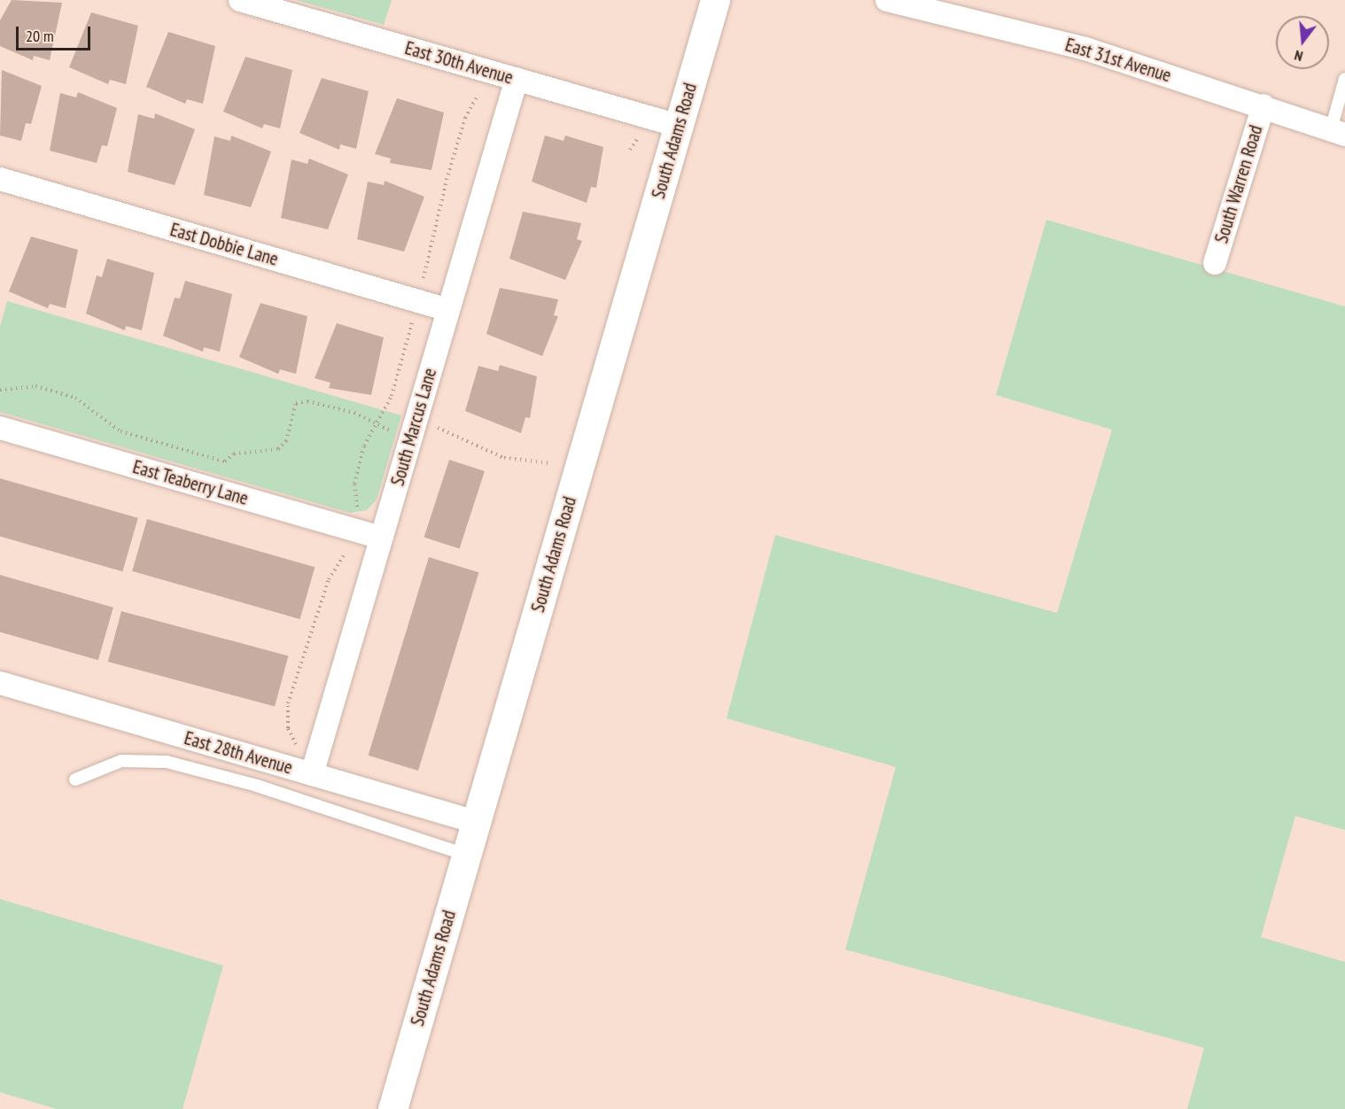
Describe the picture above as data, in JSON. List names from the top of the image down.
{
  "streets": {
    "street": [
      "East 31st Avenue",
      "East 30th Avenue",
      "South Adams Road",
      "South Warren Road",
      "East Dobbie Lane",
      "South Marcus Lane",
      "East Teaberry Lane",
      "East 28th Avenue"
    ]
  },
  "crossings": [
    ["East 31st Avenue", "South Warren Road"],
    ["East 30th Avenue", "South Adams Road"],
    ["East 30th Avenue", "South Marcus Lane"],
    ["South Adams Road", "East 28th Avenue"],
    ["East Dobbie Lane", "South Marcus Lane"],
    ["South Marcus Lane", "East Teaberry Lane"],
    ["South Marcus Lane", "East 28th Avenue"]
  ],
  "scale_bar": "20 m",
  "north": "bottom"
}
